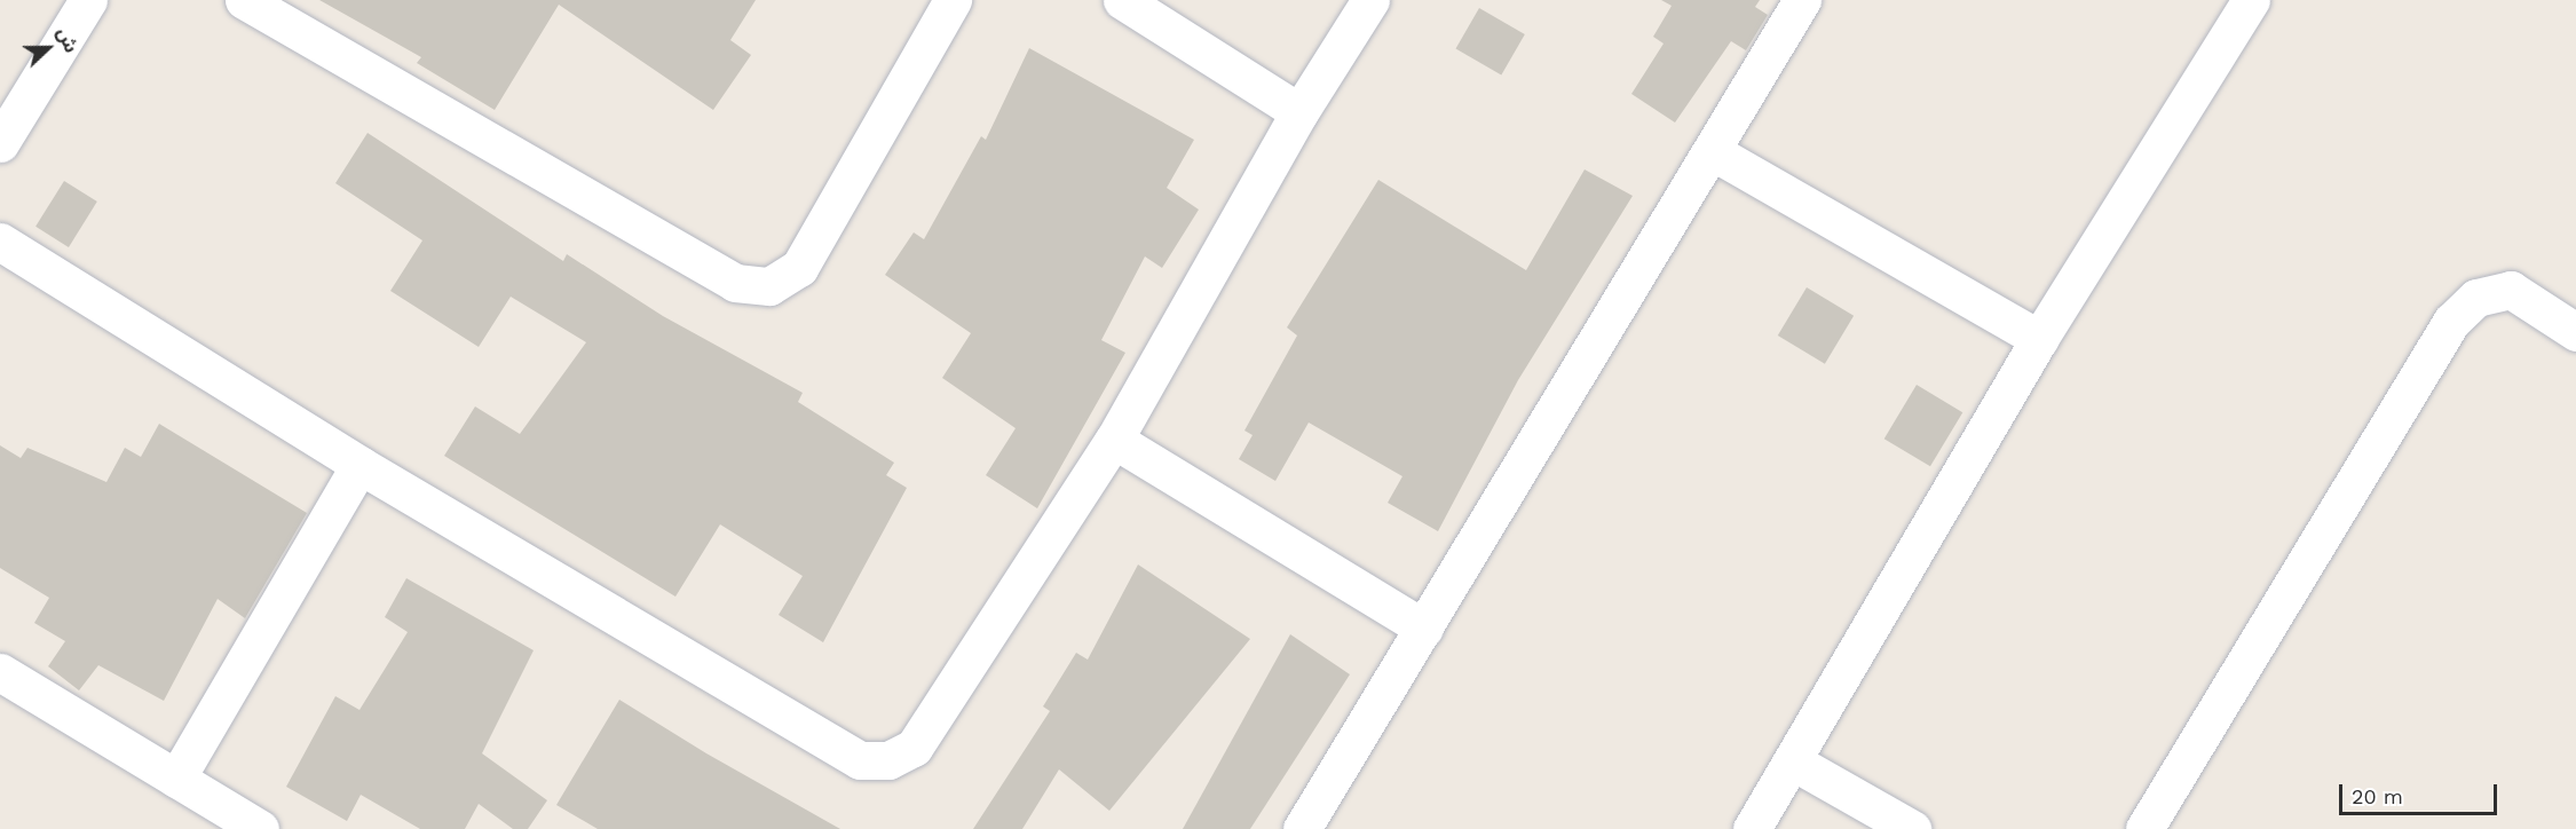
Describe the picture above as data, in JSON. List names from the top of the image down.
{
  "scale_bar": "20 m",
  "north": "right"
}
